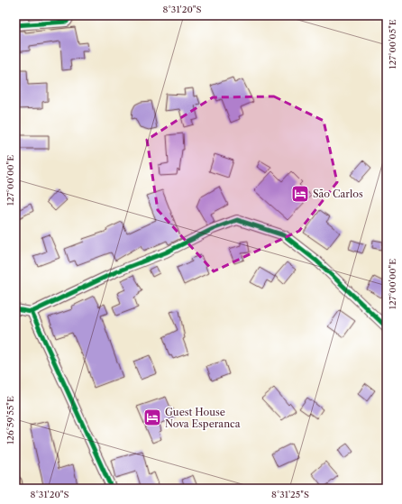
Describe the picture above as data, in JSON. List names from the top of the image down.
{
  "places": {
    "hotel": ["São Carlos", "Guest House Nova Esperanca"]
  },
  "coordinates": [
    "8°31'20\"S",
    "127°00'05\"E",
    "127°00'00\"E",
    "126°59'55\"E",
    "8°31'25\"S"
  ]
}
